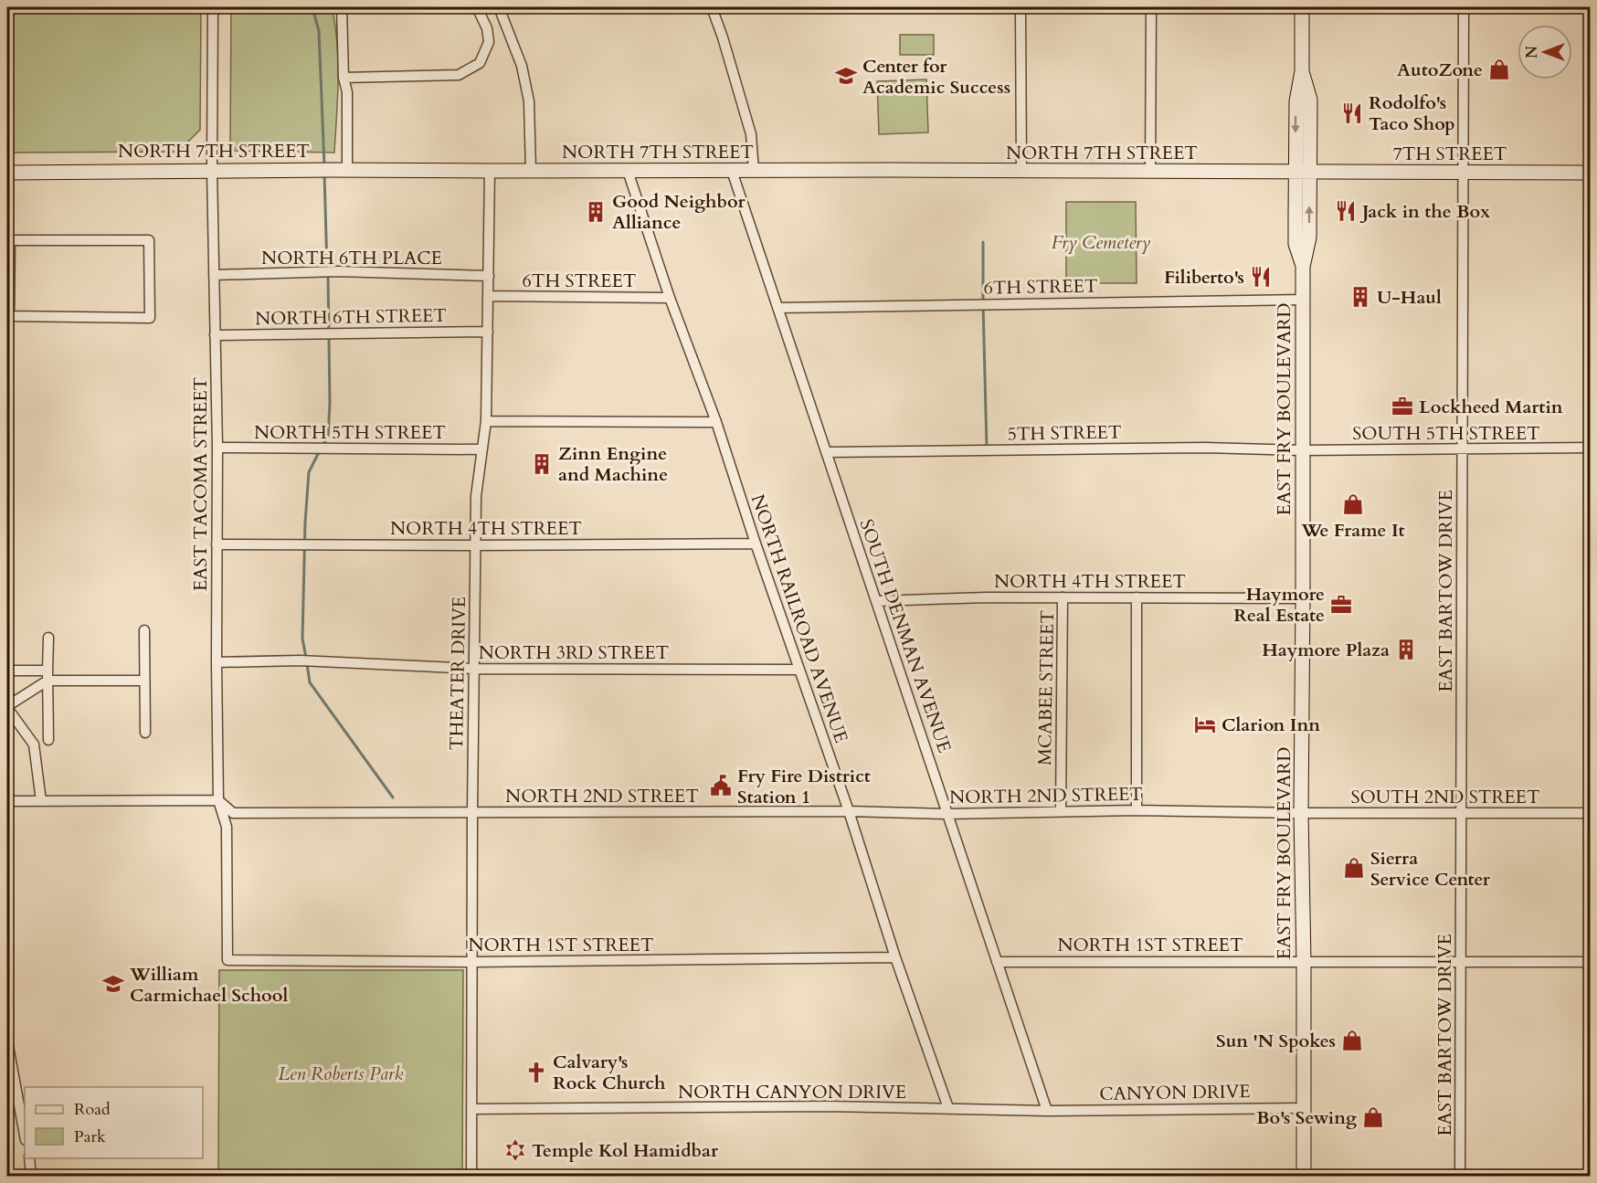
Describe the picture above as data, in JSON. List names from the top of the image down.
{
  "streets": {
    "main road": ["NORTH 7TH STREET", "7TH STREET", "EAST FRY BOULEVARD"],
    "street": [
      "NORTH 6TH PLACE",
      "6TH STREET",
      "NORTH 6TH STREET",
      "NORTH 5TH STREET",
      "5TH STREET",
      "SOUTH 5TH STREET",
      "EAST TACOMA STREET",
      "NORTH 4TH STREET",
      "EAST BARTOW DRIVE",
      "NORTH RAILROAD AVENUE",
      "SOUTH DENMAN AVENUE",
      "NORTH 3RD STREET",
      "THEATER DRIVE",
      "MCABEE STREET",
      "NORTH 2ND STREET",
      "SOUTH 2ND STREET",
      "NORTH 1ST STREET",
      "NORTH CANYON DRIVE",
      "CANYON DRIVE"
    ]
  },
  "crossings": [
    ["NORTH 7TH STREET", "7TH STREET"],
    ["NORTH 7TH STREET", "EAST FRY BOULEVARD"],
    ["NORTH 7TH STREET", "EAST TACOMA STREET"],
    ["NORTH 7TH STREET", "NORTH RAILROAD AVENUE"],
    ["NORTH 7TH STREET", "SOUTH DENMAN AVENUE"],
    ["NORTH 7TH STREET", "THEATER DRIVE"],
    ["7TH STREET", "EAST FRY BOULEVARD"],
    ["7TH STREET", "EAST BARTOW DRIVE"],
    ["NORTH 6TH PLACE", "EAST TACOMA STREET"],
    ["NORTH 6TH PLACE", "THEATER DRIVE"],
    ["6TH STREET", "EAST FRY BOULEVARD"],
    ["6TH STREET", "NORTH RAILROAD AVENUE"],
    ["6TH STREET", "SOUTH DENMAN AVENUE"],
    ["6TH STREET", "THEATER DRIVE"],
    ["NORTH 6TH STREET", "EAST TACOMA STREET"],
    ["NORTH 6TH STREET", "THEATER DRIVE"],
    ["EAST FRY BOULEVARD", "5TH STREET"],
    ["EAST FRY BOULEVARD", "SOUTH 5TH STREET"],
    ["EAST FRY BOULEVARD", "NORTH 4TH STREET"],
    ["EAST FRY BOULEVARD", "NORTH 2ND STREET"],
    ["EAST FRY BOULEVARD", "SOUTH 2ND STREET"],
    ["EAST FRY BOULEVARD", "NORTH 1ST STREET"],
    ["EAST FRY BOULEVARD", "CANYON DRIVE"],
    ["NORTH 5TH STREET", "EAST TACOMA STREET"],
    ["NORTH 5TH STREET", "THEATER DRIVE"],
    ["5TH STREET", "SOUTH 5TH STREET"],
    ["5TH STREET", "SOUTH DENMAN AVENUE"],
    ["SOUTH 5TH STREET", "EAST BARTOW DRIVE"],
    ["EAST TACOMA STREET", "NORTH 4TH STREET"],
    ["EAST TACOMA STREET", "NORTH 3RD STREET"],
    ["EAST TACOMA STREET", "NORTH 2ND STREET"],
    ["EAST TACOMA STREET", "NORTH 1ST STREET"],
    ["NORTH 4TH STREET", "NORTH RAILROAD AVENUE"],
    ["NORTH 4TH STREET", "SOUTH DENMAN AVENUE"],
    ["NORTH 4TH STREET", "THEATER DRIVE"],
    ["NORTH 4TH STREET", "MCABEE STREET"],
    ["EAST BARTOW DRIVE", "SOUTH 2ND STREET"],
    ["EAST BARTOW DRIVE", "NORTH 1ST STREET"],
    ["NORTH RAILROAD AVENUE", "NORTH 3RD STREET"],
    ["NORTH RAILROAD AVENUE", "NORTH 2ND STREET"],
    ["NORTH RAILROAD AVENUE", "NORTH 1ST STREET"],
    ["NORTH RAILROAD AVENUE", "NORTH CANYON DRIVE"],
    ["SOUTH DENMAN AVENUE", "NORTH 2ND STREET"],
    ["SOUTH DENMAN AVENUE", "NORTH 1ST STREET"],
    ["SOUTH DENMAN AVENUE", "NORTH CANYON DRIVE"],
    ["SOUTH DENMAN AVENUE", "CANYON DRIVE"],
    ["NORTH 3RD STREET", "THEATER DRIVE"],
    ["THEATER DRIVE", "NORTH 2ND STREET"],
    ["THEATER DRIVE", "NORTH 1ST STREET"],
    ["THEATER DRIVE", "NORTH CANYON DRIVE"],
    ["MCABEE STREET", "NORTH 2ND STREET"],
    ["NORTH 2ND STREET", "SOUTH 2ND STREET"],
    ["NORTH CANYON DRIVE", "CANYON DRIVE"]
  ],
  "parks": ["Fry Cemetery", "Len Roberts Park"],
  "places": {
    "shop": [
      "AutoZone",
      "We Frame It",
      "Sierra Service Center",
      "Sun 'N Spokes",
      "Bo's Sewing"
    ],
    "school or university": ["Center for Academic Success", "William Carmichael School"],
    "restaurant": ["Rodolfo's Taco Shop", "Jack in the Box", "Filiberto's"],
    "building": [
      "Good Neighbor Alliance",
      "U-Haul",
      "Zinn Engine and Machine",
      "Haymore Plaza"
    ],
    "office": ["Lockheed Martin", "Haymore Real Estate"],
    "hotel": ["Clarion Inn"],
    "public building": ["Fry Fire District Station 1"],
    "church": ["Calvary's Rock Church"],
    "synagogue": ["Temple Kol Hamidbar"]
  },
  "legend": ["Road", "Park"],
  "north": "left"
}
